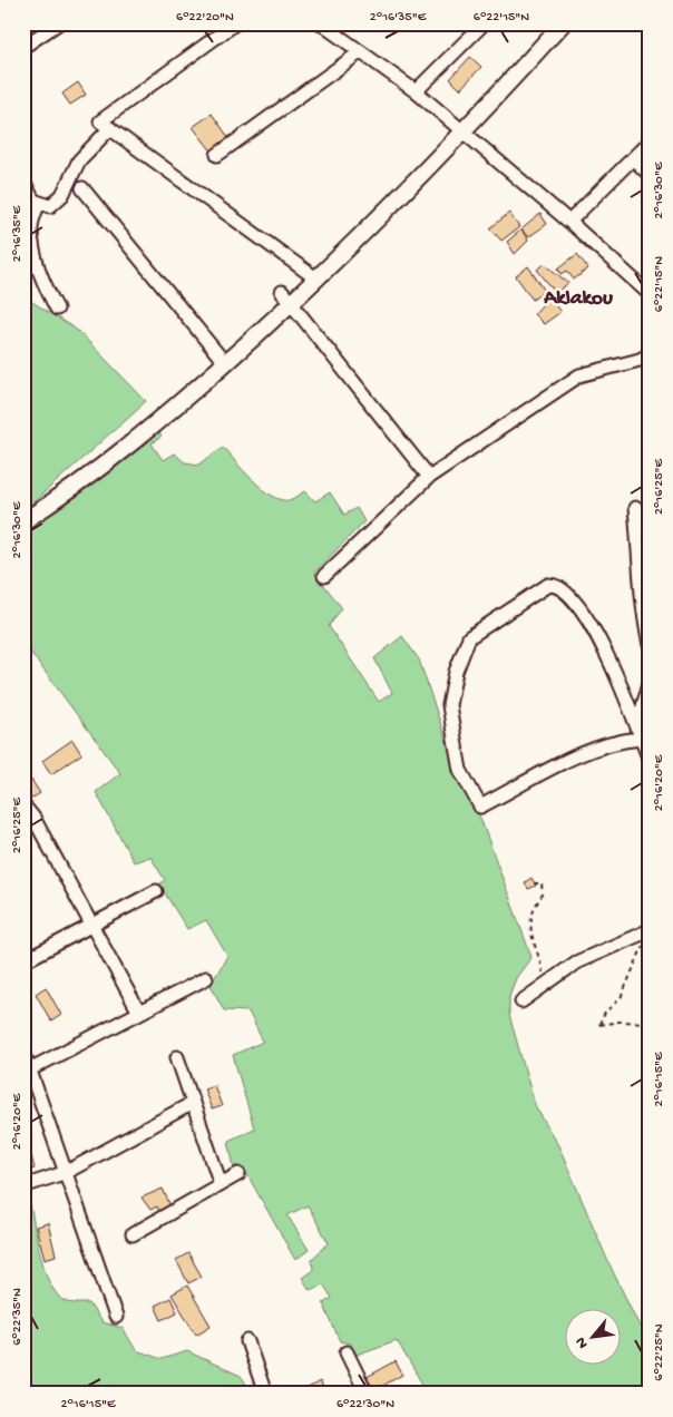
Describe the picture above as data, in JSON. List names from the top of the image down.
{
  "districts": ["Aklakou"],
  "north": "bottom left",
  "coordinates": [
    "6°22'20\"N",
    "2°16'35\"E",
    "6°22'15\"N",
    "2°16'30\"E",
    "2°16'25\"E",
    "2°16'20\"E",
    "2°16'15\"E",
    "6°22'35\"N",
    "6°22'25\"N",
    "6°22'30\"N"
  ]
}
